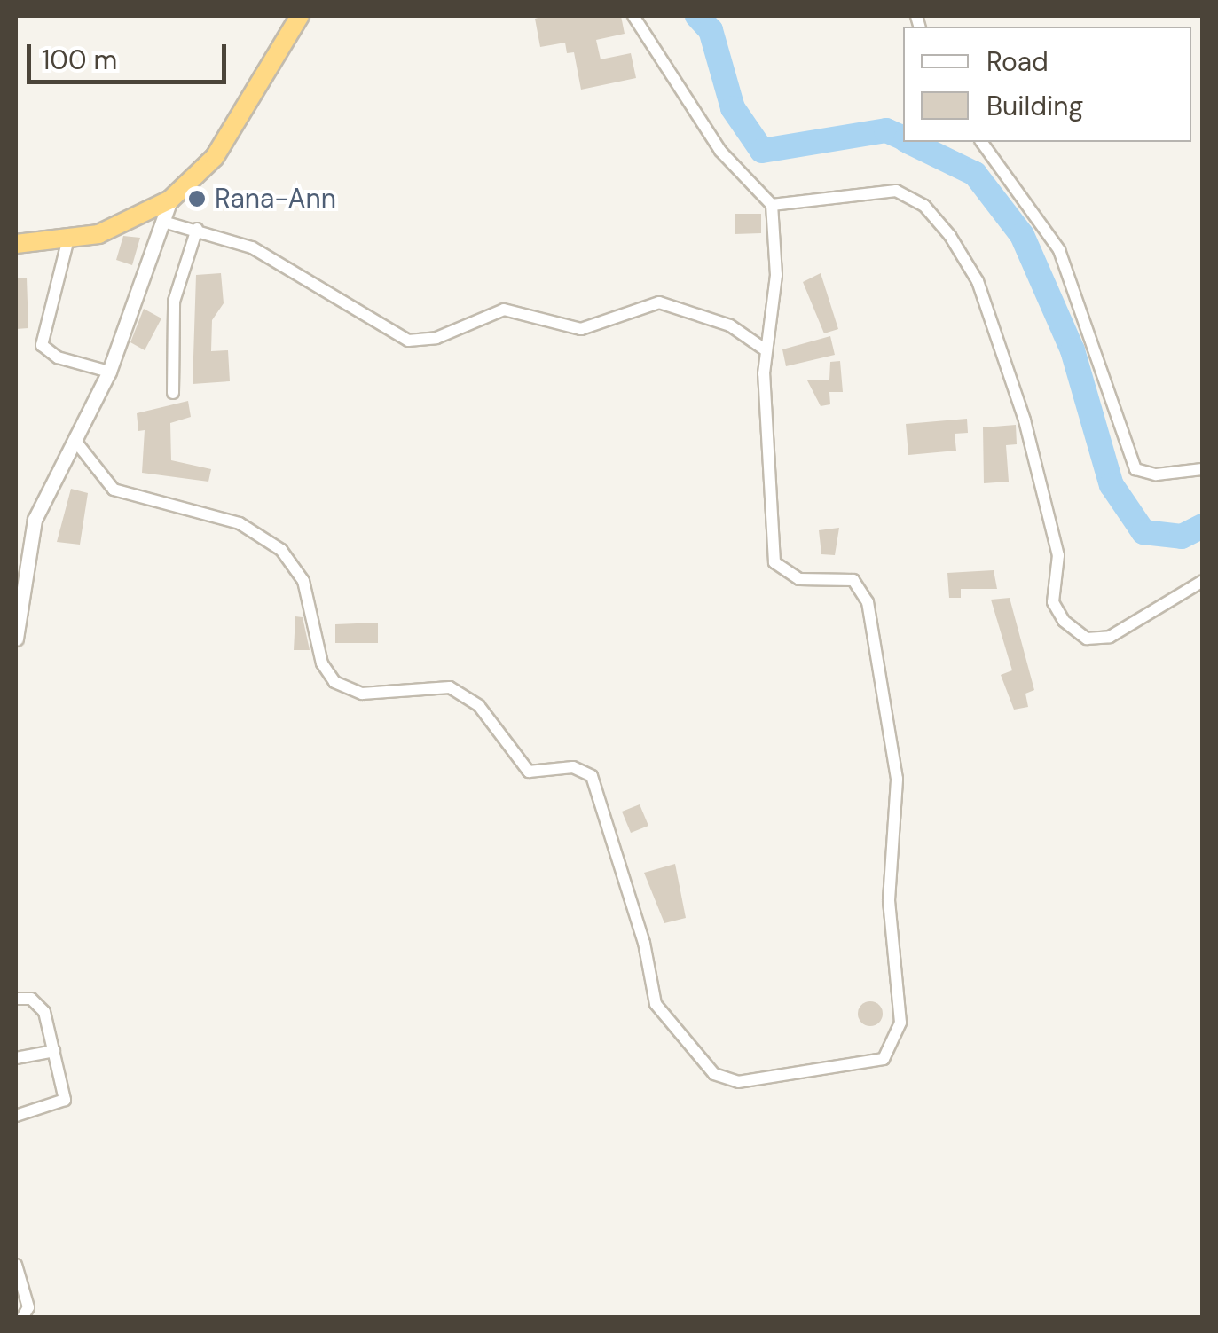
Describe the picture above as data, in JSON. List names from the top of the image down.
{
  "places": ["Rana-Ann"],
  "legend": ["Road", "Building"],
  "scale_bar": "100 m"
}
